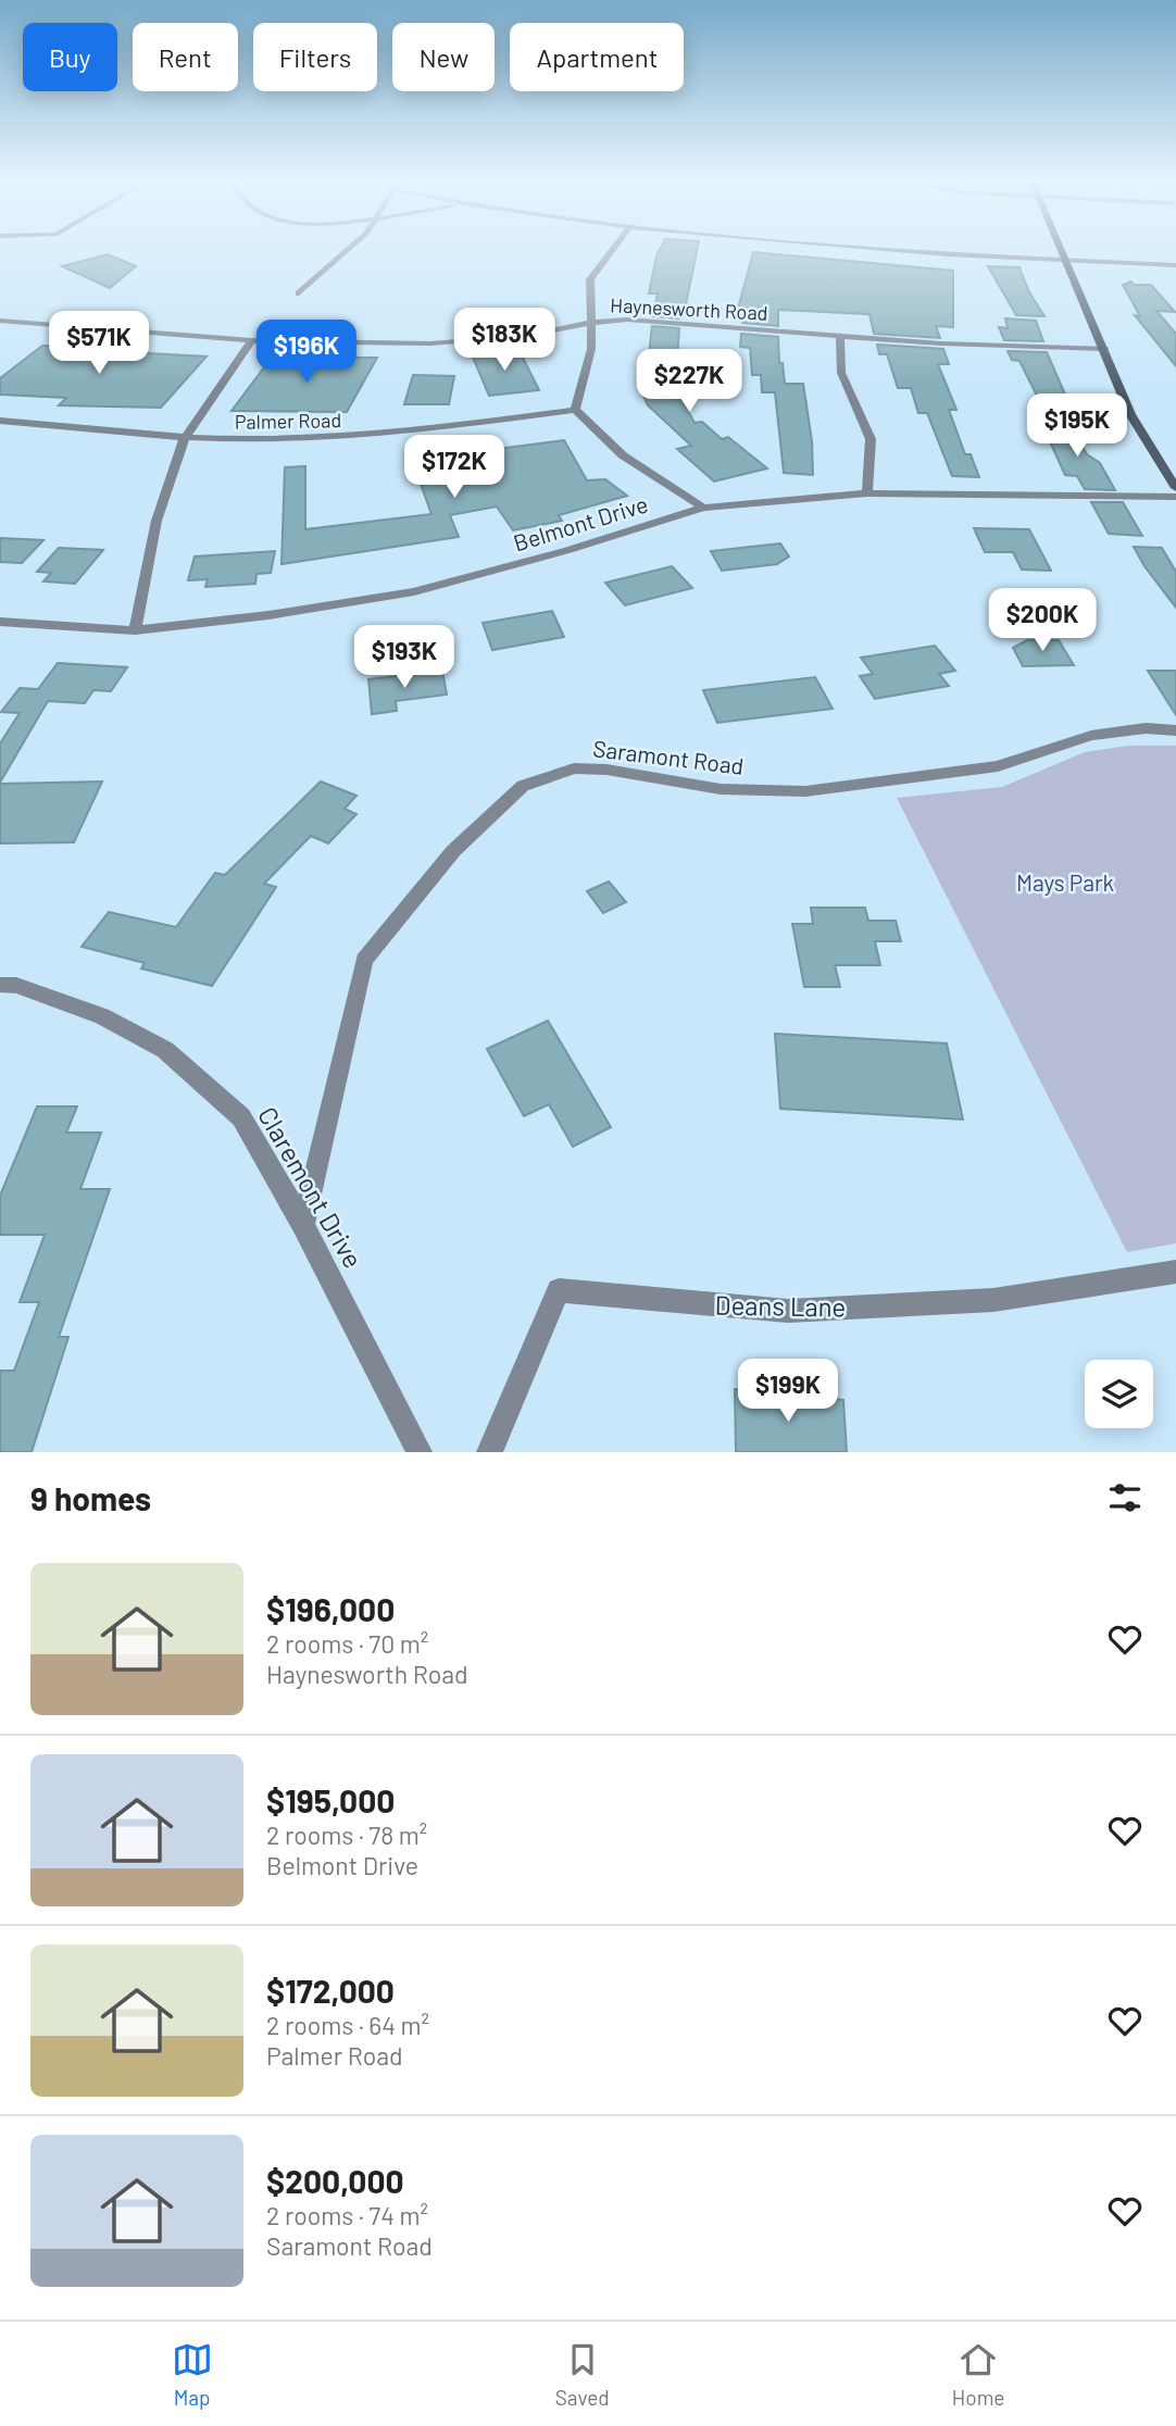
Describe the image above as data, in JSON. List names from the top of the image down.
{
  "streets": {
    "street": [
      "Haynesworth Road",
      "Palmer Road",
      "Belmont Drive",
      "Saramont Road",
      "Claremont Drive",
      "Deans Lane"
    ]
  },
  "crossings": [
    ["Saramont Road", "Claremont Drive"]
  ],
  "parks": ["Mays Park"],
  "page": {
    "chip": [
      "Buy",
      "Rent",
      "Filters",
      "New",
      "Apartment"
    ],
    "price": [
      "$183K",
      "$571K",
      "$196K",
      "$227K",
      "$195K",
      "$172K",
      "$200K",
      "$193K",
      "$199K"
    ],
    "heading": "9 homes",
    "list": [
      {
        "name": "$196,000",
        "note": "2 rooms · 70 m² · Haynesworth Road"
      },
      {
        "name": "$195,000",
        "note": "2 rooms · 78 m² · Belmont Drive"
      },
      {
        "name": "$172,000",
        "note": "2 rooms · 64 m² · Palmer Road"
      },
      {
        "name": "$200,000",
        "note": "2 rooms · 74 m² · Saramont Road"
      }
    ],
    "tabs": ["Map", "Saved", "Home"]
  }
}
